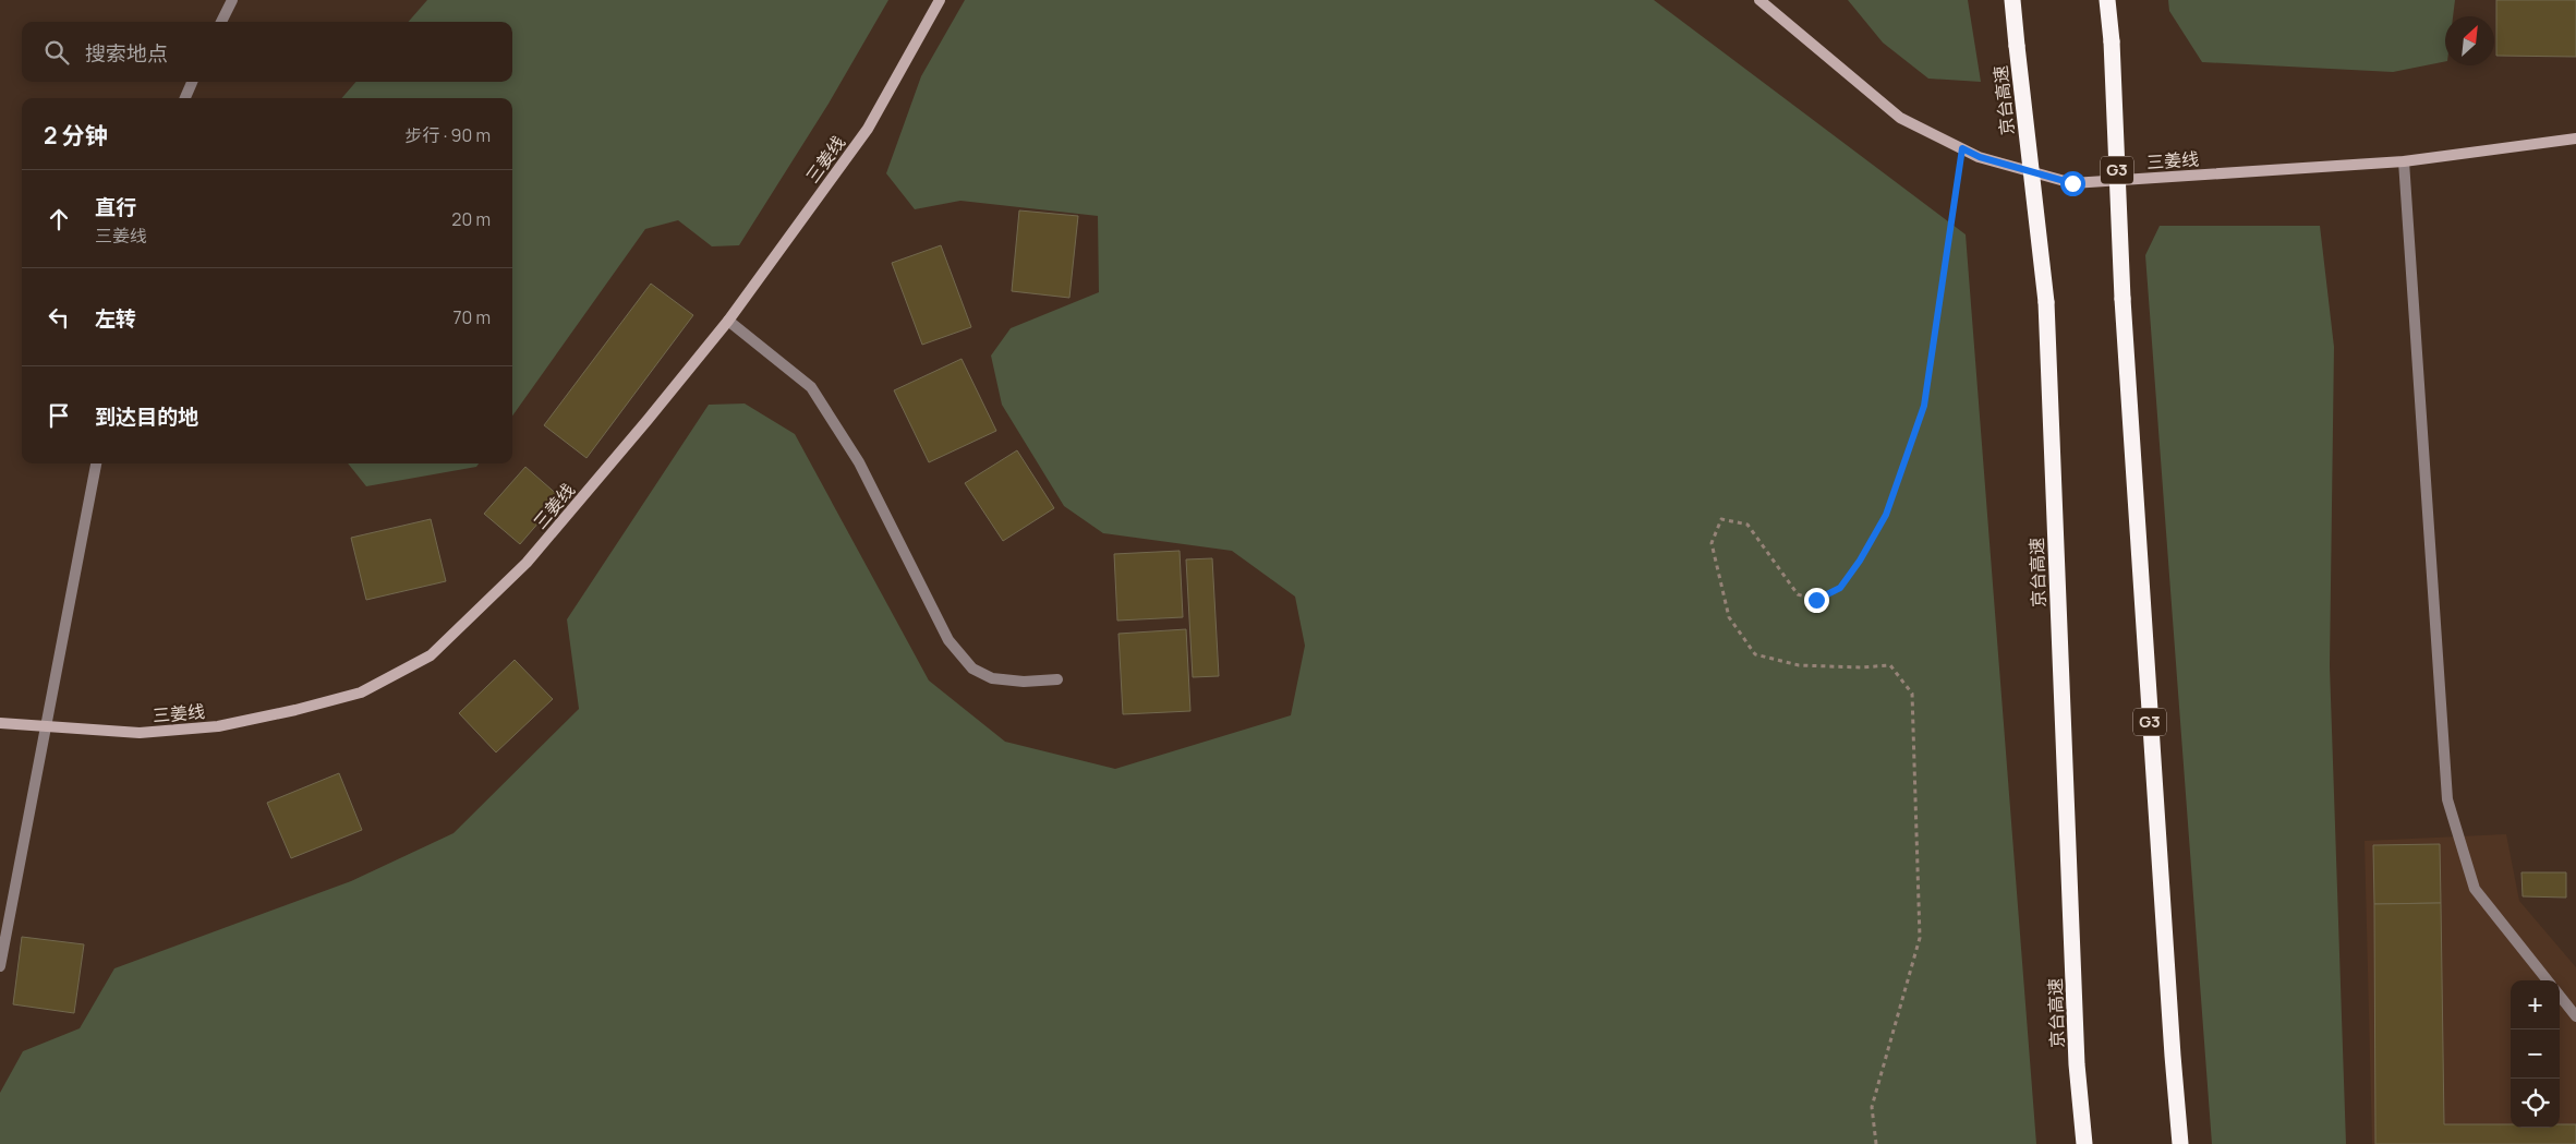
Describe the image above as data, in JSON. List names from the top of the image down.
{
  "streets": {
    "highway": ["京台高速", "G3"],
    "main road": ["三姜线"]
  },
  "north": "top right",
  "page": {
    "search": "搜索地点",
    "heading": ["2 分钟", "步行 · 90 m"],
    "list": [
      ["直行", "三姜线", "20 m"],
      ["左转", "70 m"],
      "到达目的地"
    ],
    "map_buttons": ["+", "−"]
  }
}
